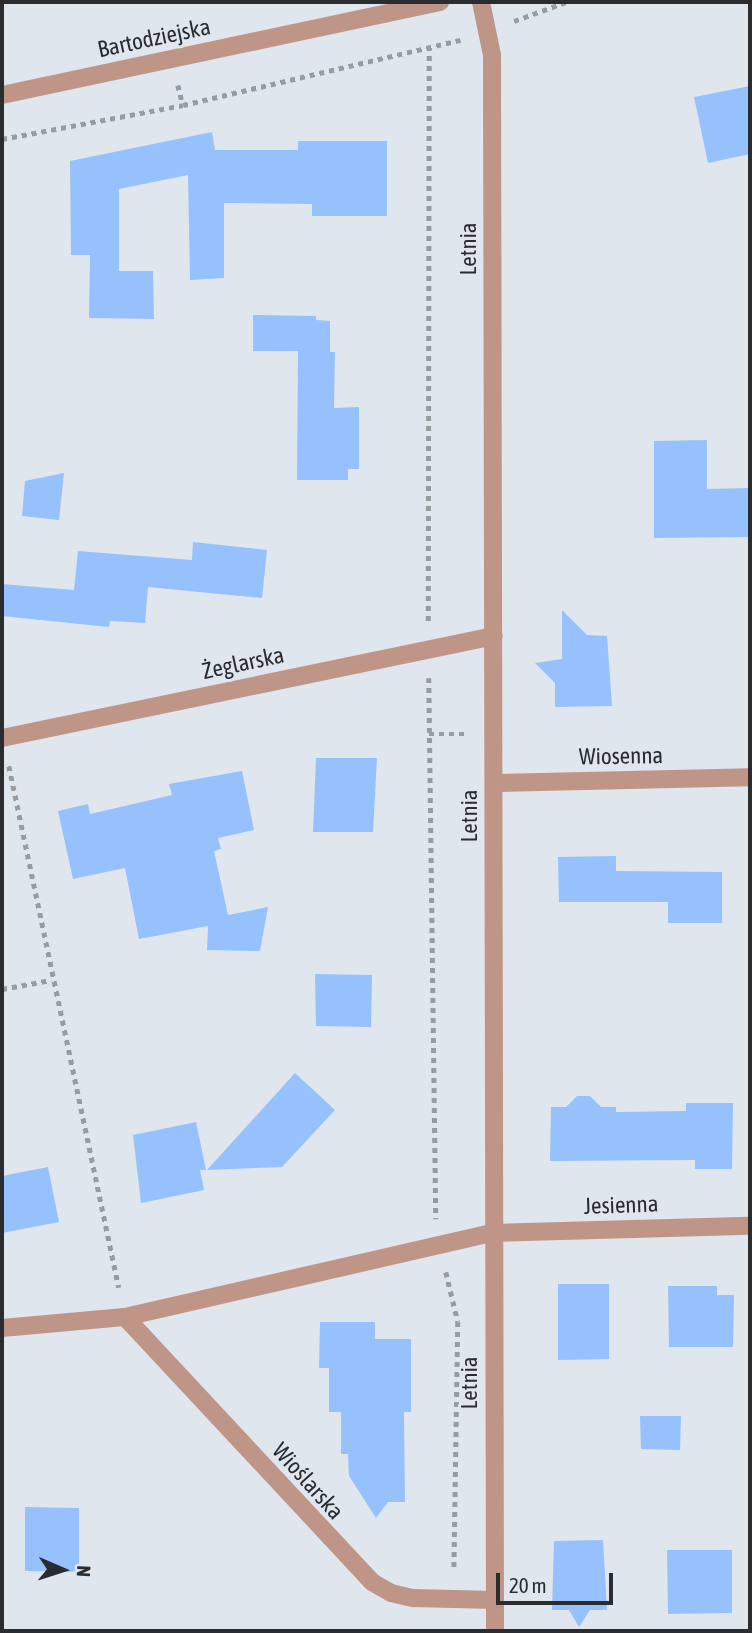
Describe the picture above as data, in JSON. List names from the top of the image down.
{
  "streets": {
    "street": [
      "Bartodziejska",
      "Letnia",
      "Żeglarska",
      "Wiosenna",
      "Jesienna",
      "Wioślarska"
    ]
  },
  "crossings": [
    ["Letnia", "Żeglarska"],
    ["Letnia", "Wiosenna"],
    ["Letnia", "Jesienna"],
    ["Letnia", "Wioślarska"]
  ],
  "scale_bar": "20 m",
  "north": "right"
}
